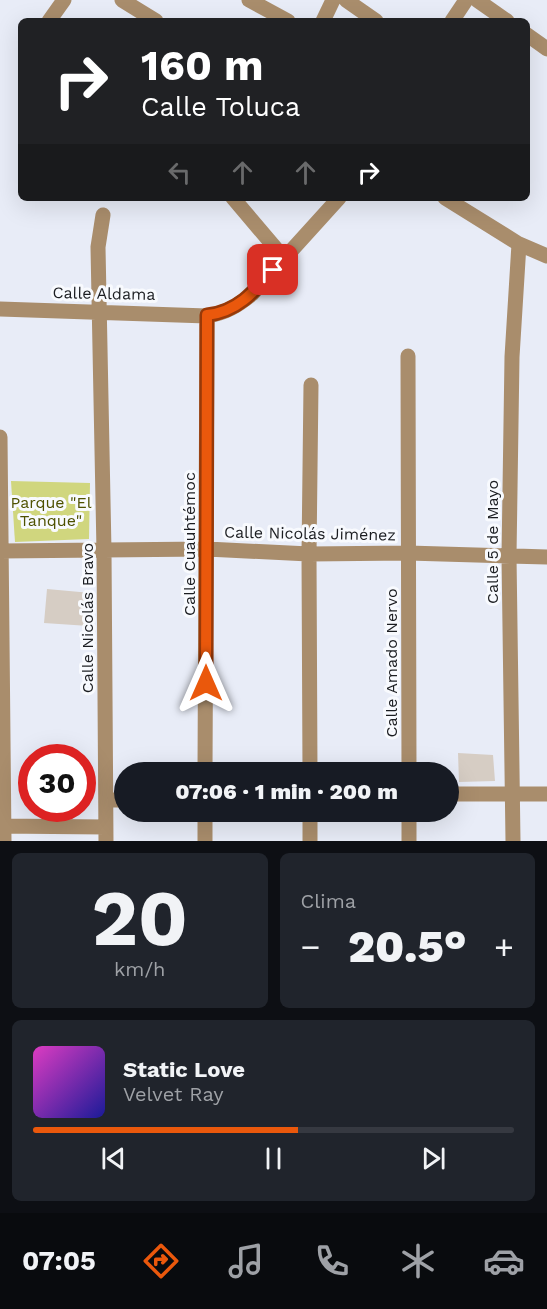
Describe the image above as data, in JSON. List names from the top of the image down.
{
  "streets": {
    "street": [
      "Calle Aldama",
      "Calle Nicolás Jiménez",
      "Calle 5 de Mayo",
      "Calle Cuauhtémoc",
      "Calle Nicolás Bravo",
      "Calle Amado Nervo"
    ]
  },
  "crossings": [
    ["Calle Aldama", "Calle Cuauhtémoc"],
    ["Calle Aldama", "Calle Nicolás Bravo"],
    ["Calle Nicolás Jiménez", "Calle 5 de Mayo"],
    ["Calle Nicolás Jiménez", "Calle Cuauhtémoc"],
    ["Calle Nicolás Jiménez", "Calle Nicolás Bravo"],
    ["Calle Nicolás Jiménez", "Calle Amado Nervo"]
  ],
  "parks": ["Parque \"El Tanque\""],
  "page": {
    "turn": ["160 m", "Calle Toluca"],
    "limit": "30",
    "trip": "07:06 · 1 min · 200 m",
    "tile": [
      ["20", "km/h"],
      "Clima"
    ],
    "heat": ["−", "20.5°", "+"],
    "song": ["Static Love", "Velvet Ray"],
    "tabs": "07:05"
  }
}
